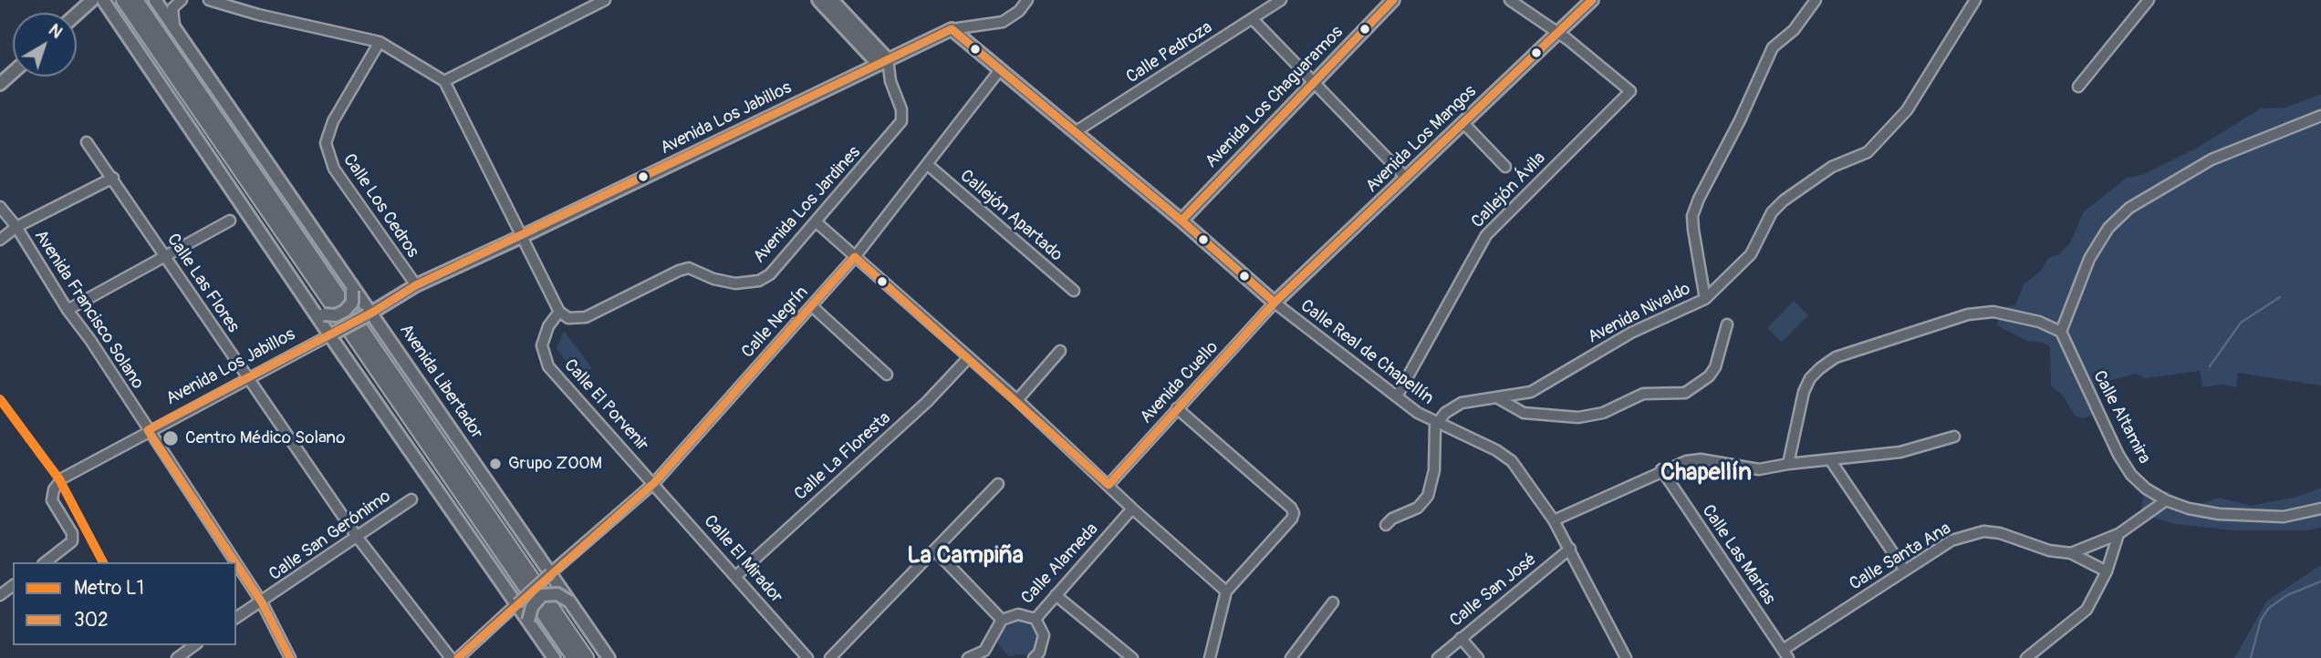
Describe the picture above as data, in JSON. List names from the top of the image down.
{
  "streets": {
    "main road": ["Avenida Libertador"],
    "street": [
      "Calle Pedroza",
      "Avenida Los Chaguaramos",
      "Avenida Los Jabillos",
      "Avenida Los Mangos",
      "Callejón Ávila",
      "Avenida Los Jardines",
      "Calle Los Cedros",
      "Callejón Apartado",
      "Calle Las Flores",
      "Avenida Francisco Solano",
      "Avenida Nivaldo",
      "Calle Negrín",
      "Calle Real de Chapellín",
      "Avenida Cuello",
      "Calle El Porvenir",
      "Calle Altamira",
      "Calle La Floresta",
      "Calle San Gerónimo",
      "Calle Las Marías",
      "Calle Santa Ana",
      "Calle El Mirador",
      "Calle Alameda",
      "Calle San José"
    ]
  },
  "crossings": [
    ["Avenida Los Jabillos", "Avenida Los Jardines"],
    ["Avenida Los Jabillos", "Calle Los Cedros"],
    ["Avenida Los Jabillos", "Calle Las Flores"],
    ["Avenida Los Jabillos", "Avenida Francisco Solano"],
    ["Avenida Los Jabillos", "Avenida Libertador"],
    ["Avenida Los Mangos", "Callejón Ávila"],
    ["Avenida Los Mangos", "Calle Real de Chapellín"],
    ["Avenida Los Mangos", "Avenida Cuello"],
    ["Callejón Ávila", "Calle Real de Chapellín"],
    ["Avenida Los Jardines", "Calle El Porvenir"],
    ["Callejón Apartado", "Calle Negrín"],
    ["Calle Las Flores", "Calle San Gerónimo"],
    ["Avenida Francisco Solano", "Calle San Gerónimo"],
    ["Avenida Nivaldo", "Calle Real de Chapellín"],
    ["Calle Negrín", "Avenida Libertador"],
    ["Calle Negrín", "Calle El Porvenir"],
    ["Calle Negrín", "Calle El Mirador"],
    ["Calle Real de Chapellín", "Avenida Cuello"],
    ["Calle Real de Chapellín", "Calle San José"],
    ["Calle El Porvenir", "Calle El Mirador"],
    ["Calle La Floresta", "Calle El Mirador"],
    ["Calle Las Marías", "Calle Santa Ana"]
  ],
  "districts": ["Chapellín", "La Campiña"],
  "places": ["Centro Médico Solano", "Grupo ZOOM"],
  "lines": ["transit line 302", "metro line L1"],
  "legend": ["Metro L1", "302"],
  "north": "top right"
}
